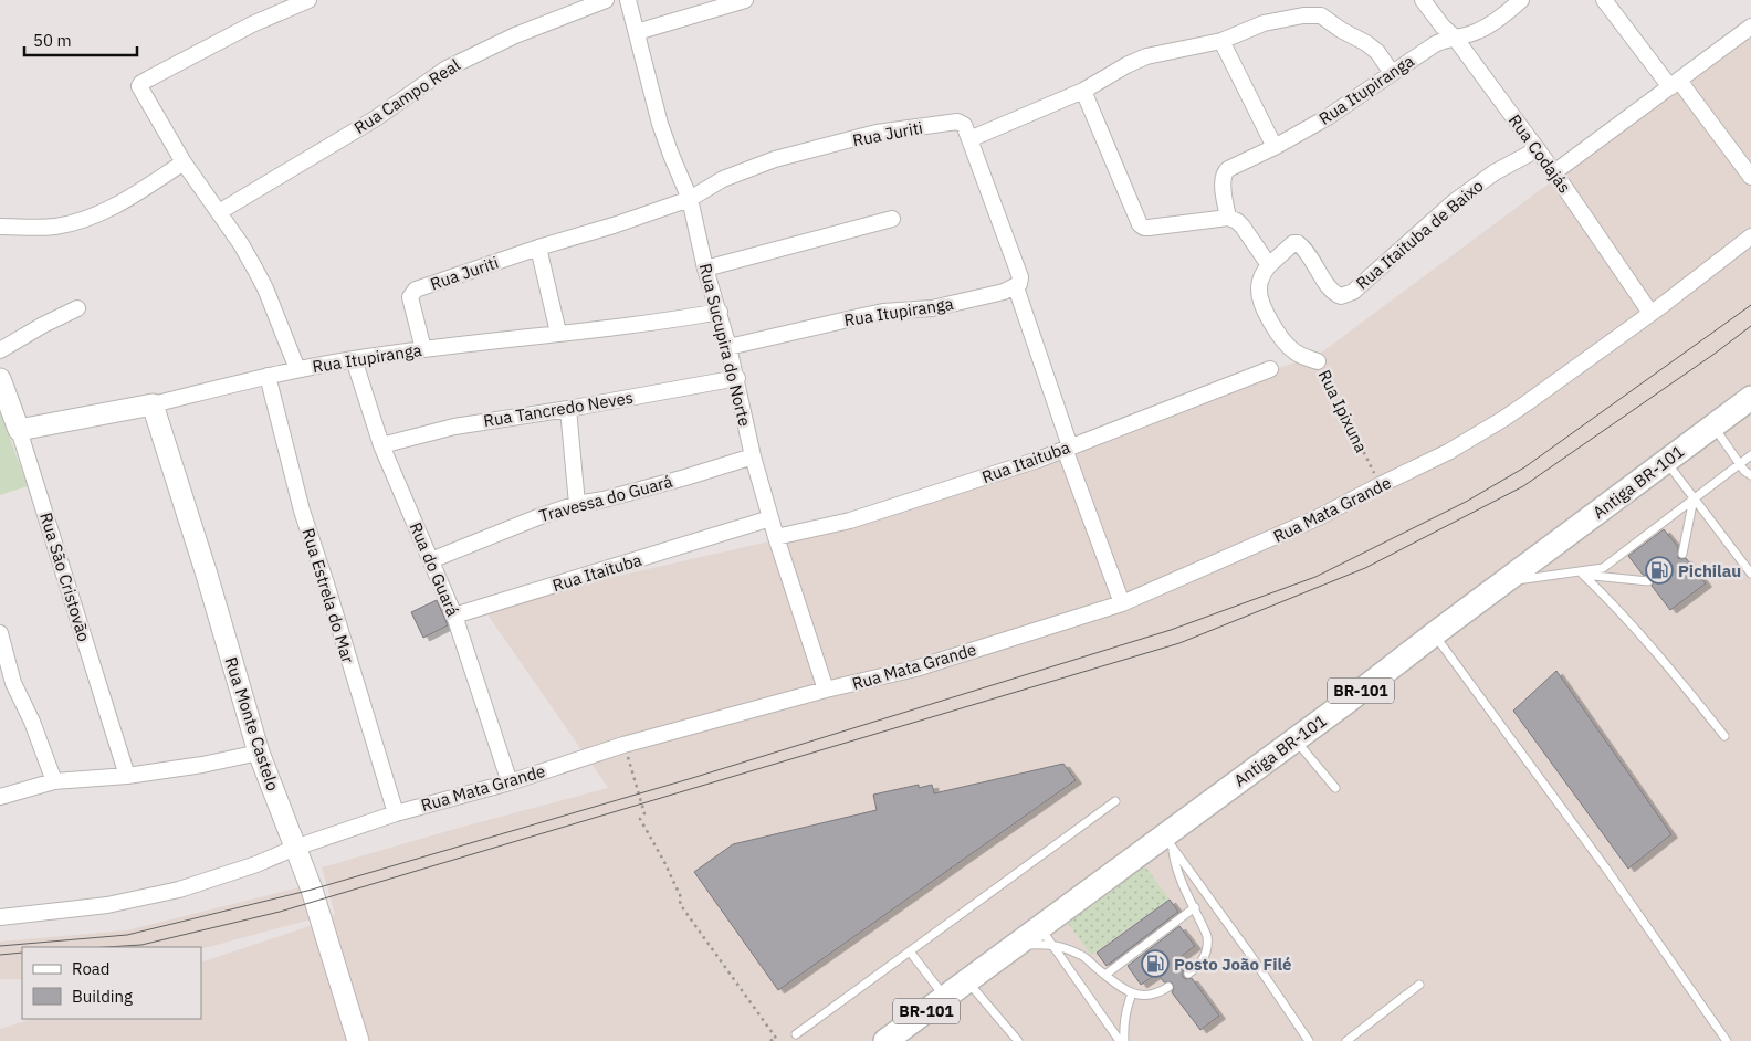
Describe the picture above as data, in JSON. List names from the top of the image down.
{
  "streets": {
    "main road": ["Antiga BR-101", "BR-101"],
    "street": [
      "Rua Itupiranga",
      "Rua Campo Real",
      "Rua Juriti",
      "Rua Codajás",
      "Rua Itaituba de Baixo",
      "Rua Sucupira do Norte",
      "Rua Tancredo Neves",
      "Rua Ipixuna",
      "Rua Itaituba",
      "Travessa do Guará",
      "Rua Mata Grande",
      "Rua do Guará",
      "Rua São Cristovão",
      "Rua Estrela do Mar",
      "Rua Monte Castelo"
    ]
  },
  "crossings": [
    ["Rua Itupiranga", "Rua Juriti"],
    ["Rua Itupiranga", "Rua Codajás"],
    ["Rua Itupiranga", "Rua Sucupira do Norte"],
    ["Rua Itupiranga", "Rua do Guará"],
    ["Rua Itupiranga", "Rua São Cristovão"],
    ["Rua Itupiranga", "Rua Estrela do Mar"],
    ["Rua Itupiranga", "Rua Monte Castelo"],
    ["Rua Juriti", "Rua Sucupira do Norte"],
    ["Rua Codajás", "Rua Itaituba de Baixo"],
    ["Rua Codajás", "Rua Mata Grande"],
    ["Rua Itaituba de Baixo", "Rua Ipixuna"],
    ["Rua Sucupira do Norte", "Rua Tancredo Neves"],
    ["Rua Sucupira do Norte", "Rua Itaituba"],
    ["Rua Sucupira do Norte", "Travessa do Guará"],
    ["Rua Sucupira do Norte", "Rua Mata Grande"],
    ["Rua Tancredo Neves", "Rua do Guará"],
    ["Rua Ipixuna", "Rua Mata Grande"],
    ["Rua Itaituba", "Rua do Guará"],
    ["Travessa do Guará", "Rua do Guará"],
    ["Rua Mata Grande", "Rua do Guará"],
    ["Rua Mata Grande", "Rua Estrela do Mar"],
    ["Rua Mata Grande", "Rua Monte Castelo"]
  ],
  "places": {
    "fuel station": ["Pichilau", "Posto João Filé"]
  },
  "legend": ["Road", "Building"],
  "scale_bar": "50 m"
}
